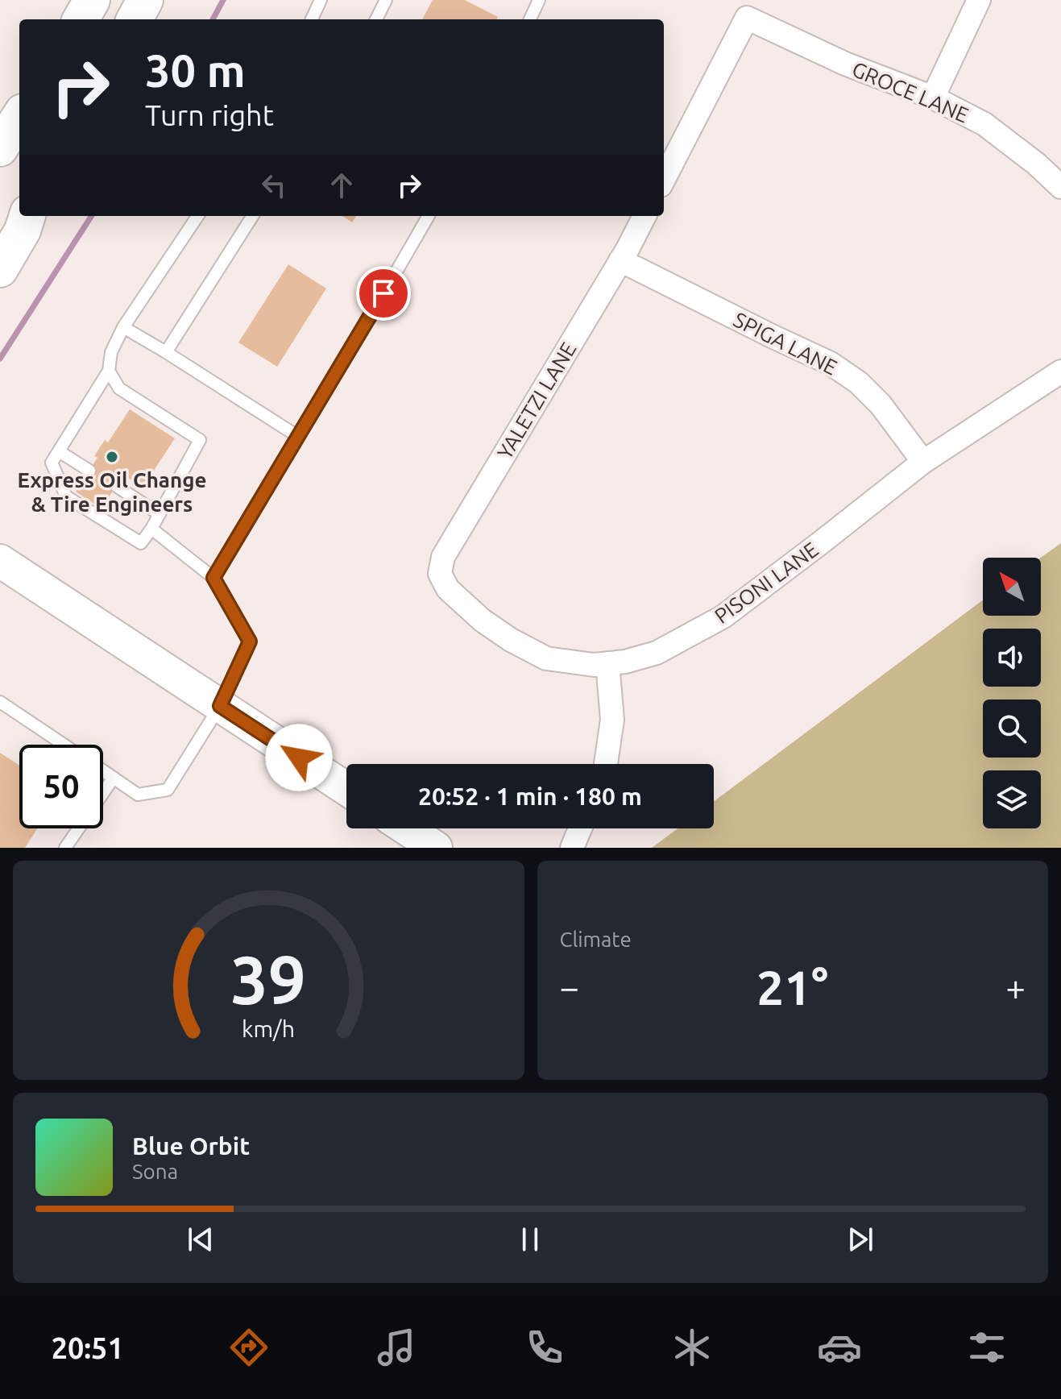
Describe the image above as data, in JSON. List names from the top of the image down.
{
  "streets": {
    "street": [
      "GROCE LANE",
      "SPIGA LANE",
      "YALETZI LANE",
      "PISONI LANE"
    ]
  },
  "crossings": [
    ["SPIGA LANE", "YALETZI LANE"],
    ["SPIGA LANE", "PISONI LANE"],
    ["YALETZI LANE", "PISONI LANE"]
  ],
  "places": ["Express Oil Change & Tire Engineers"],
  "north": "top left",
  "page": {
    "turn": ["30 m", "Turn right"],
    "limit": "50",
    "trip": "20:52 · 1 min · 180 m",
    "tile": "Climate",
    "heat": ["−", "21°", "+"],
    "song": ["Blue Orbit", "Sona"],
    "tabs": "20:51",
    "gauge": ["39", "km/h"]
  }
}
